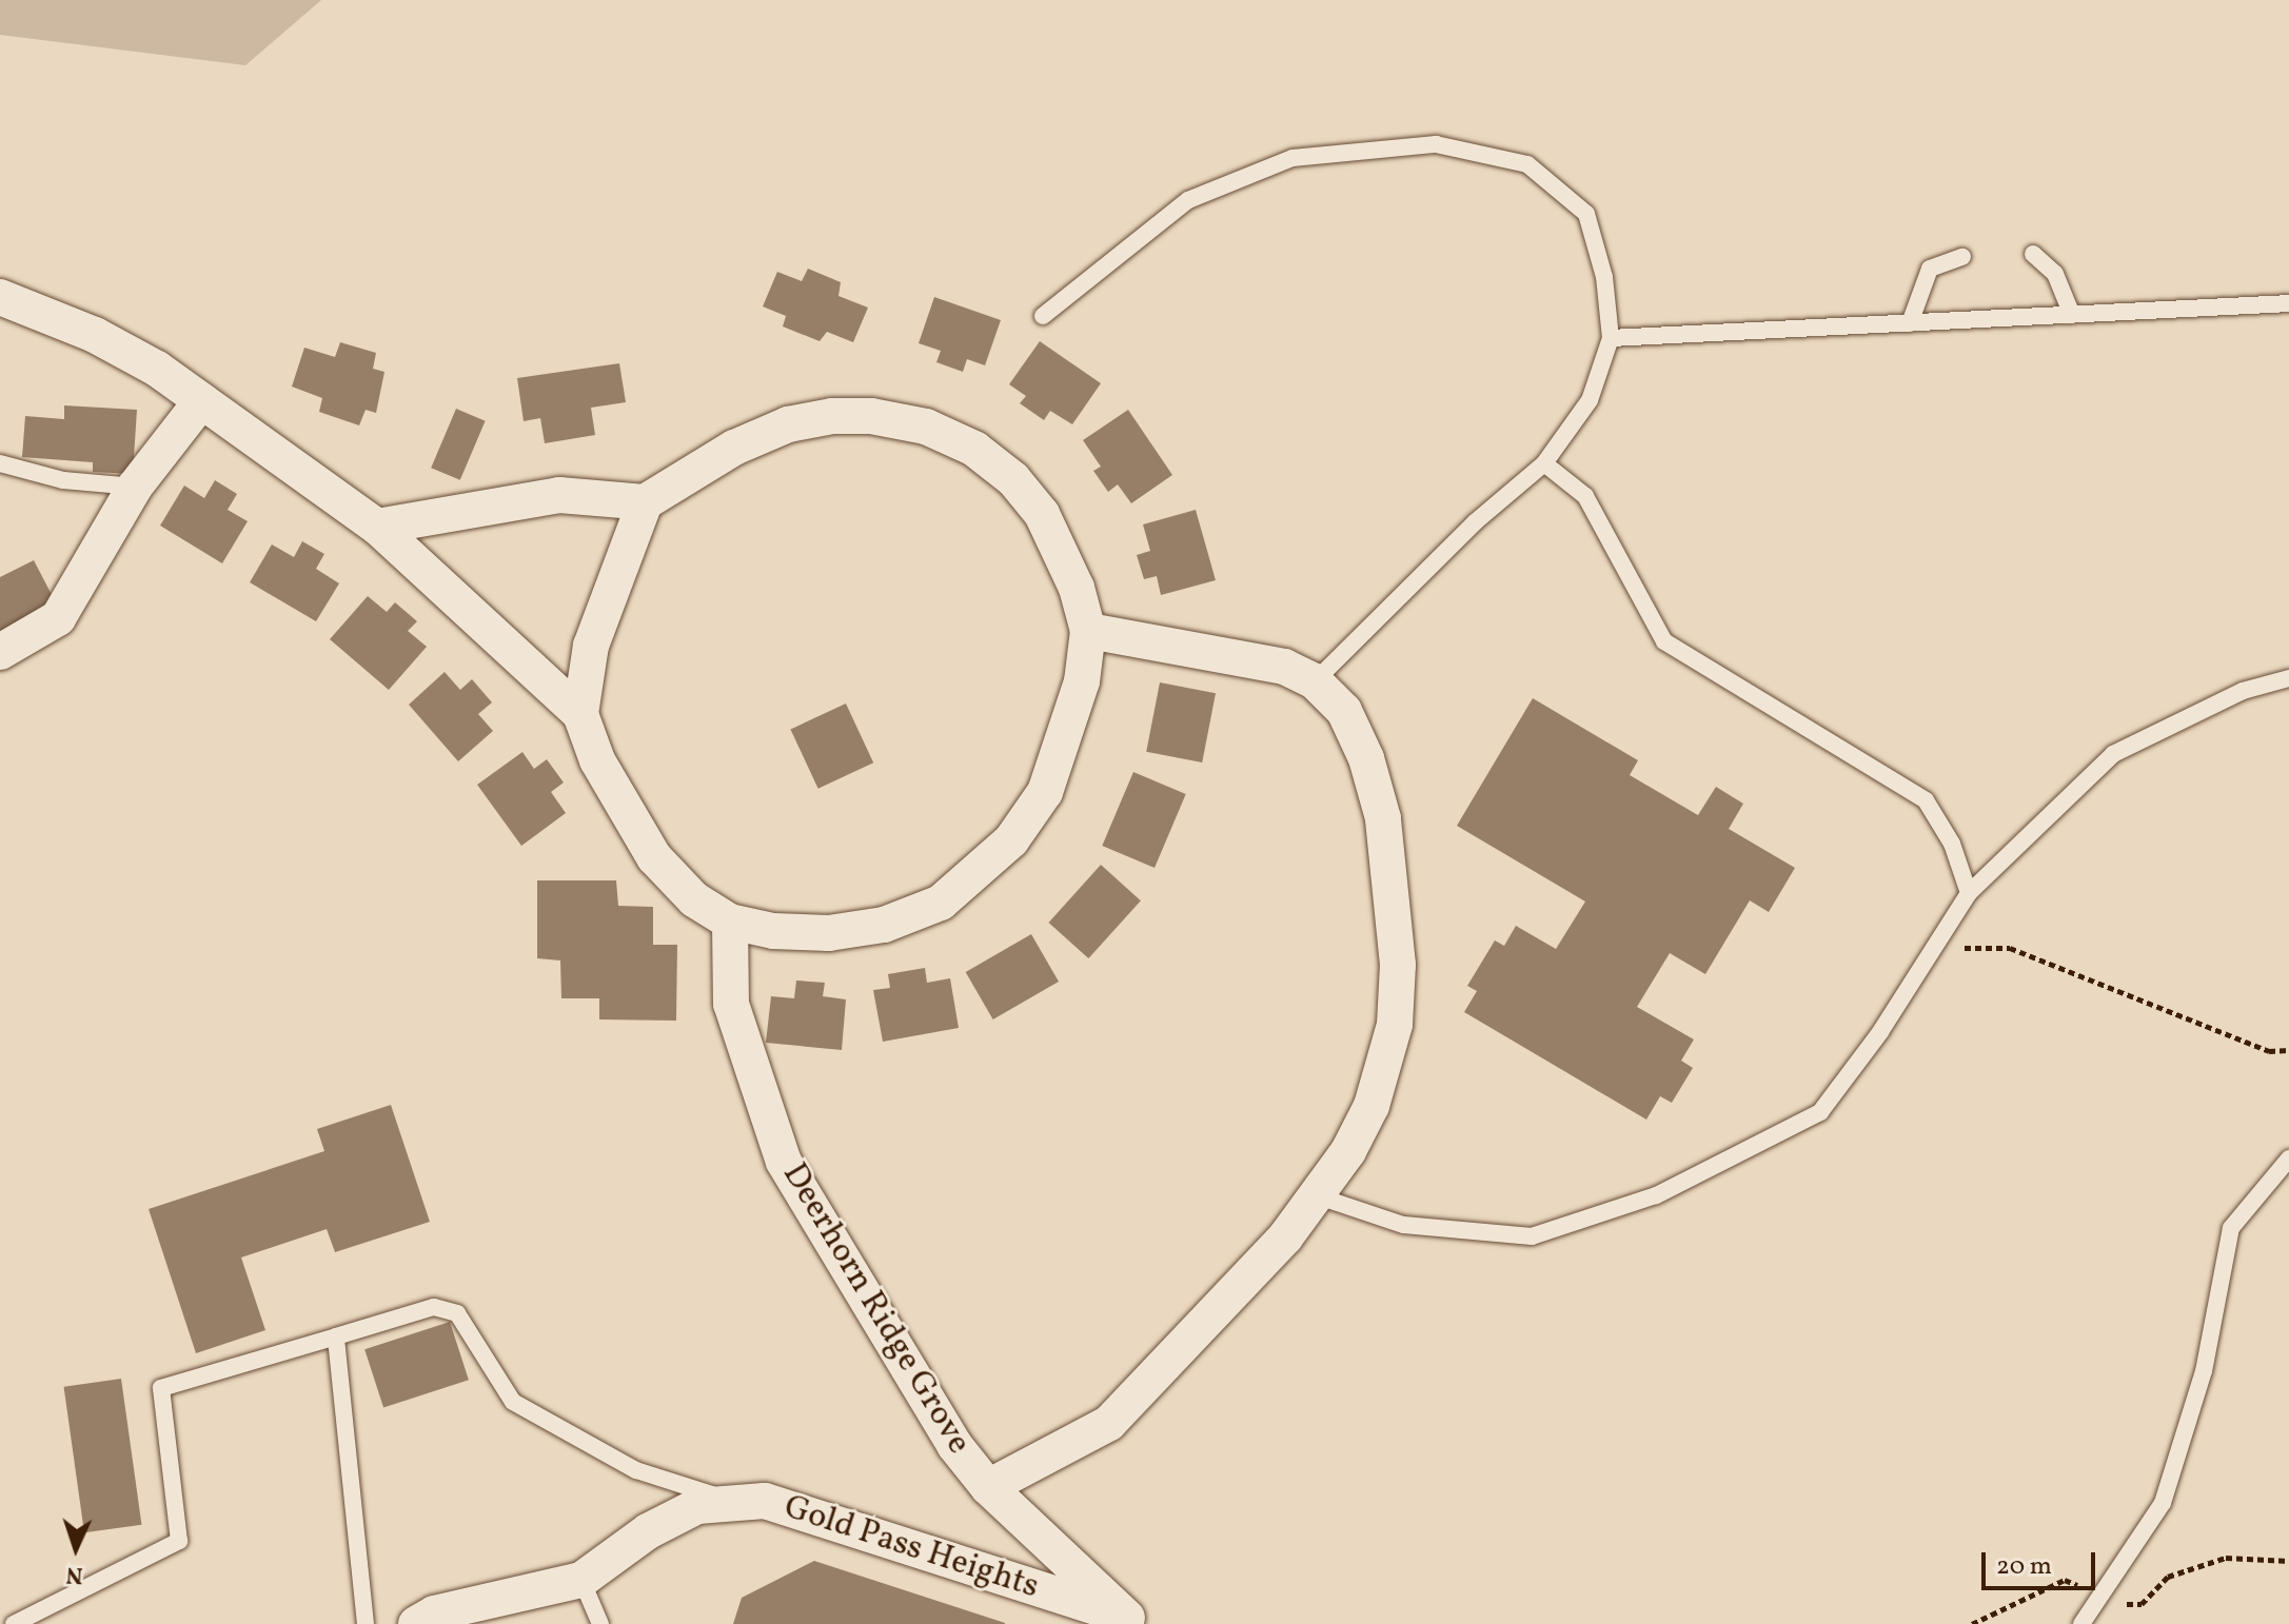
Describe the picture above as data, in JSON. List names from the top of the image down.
{
  "streets": {
    "street": ["Deerhorn Ridge Grove", "Gold Pass Heights"]
  },
  "crossings": [
    ["Deerhorn Ridge Grove", "Gold Pass Heights"]
  ],
  "scale_bar": "20 m",
  "north": "bottom"
}
